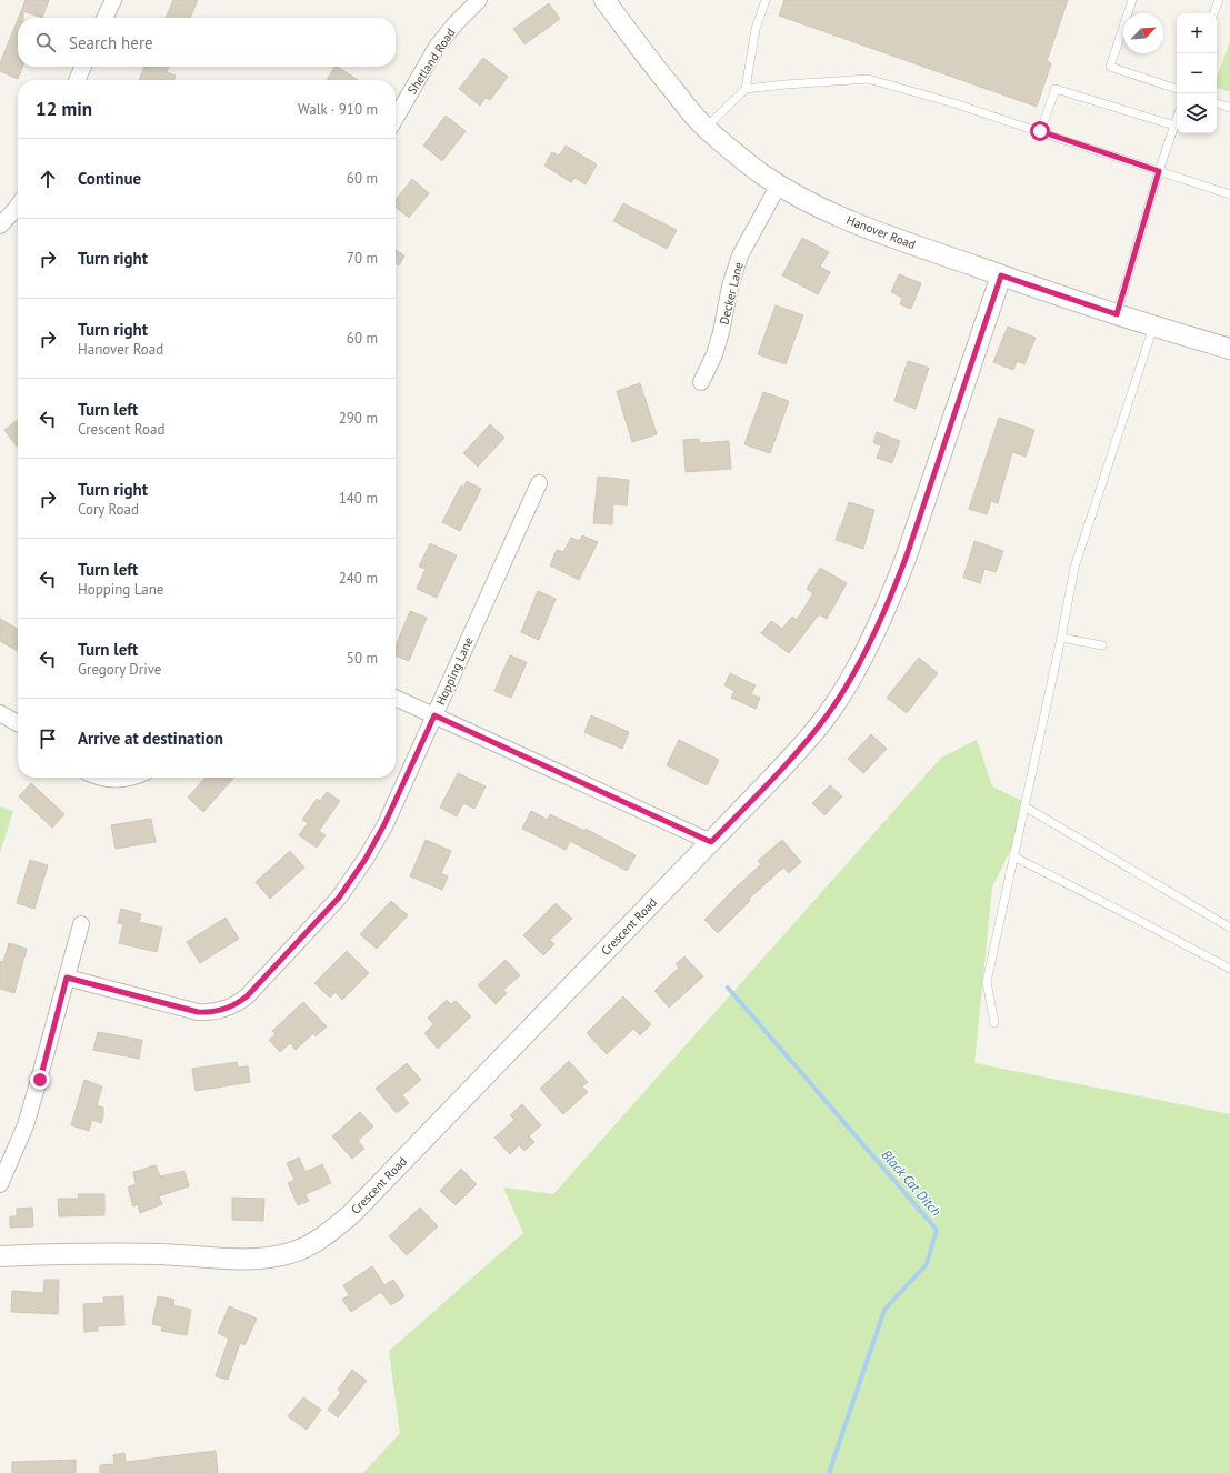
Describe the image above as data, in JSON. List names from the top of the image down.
{
  "streets": {
    "street": [
      "Shetland Road",
      "Hanover Road",
      "Decker Lane",
      "Hopping Lane",
      "Crescent Road"
    ]
  },
  "crossings": [
    ["Hanover Road", "Decker Lane"],
    ["Hanover Road", "Crescent Road"]
  ],
  "water": ["Black Cat Ditch"],
  "north": "top right",
  "page": {
    "map_buttons": ["+", "−"],
    "search": "Search here",
    "heading": ["12 min", "Walk · 910 m"],
    "list": [
      ["Continue", "60 m"],
      ["Turn right", "70 m"],
      ["Turn right", "Hanover Road", "60 m"],
      ["Turn left", "Crescent Road", "290 m"],
      ["Turn right", "Cory Road", "140 m"],
      ["Turn left", "Hopping Lane", "240 m"],
      ["Turn left", "Gregory Drive", "50 m"],
      "Arrive at destination"
    ]
  }
}
